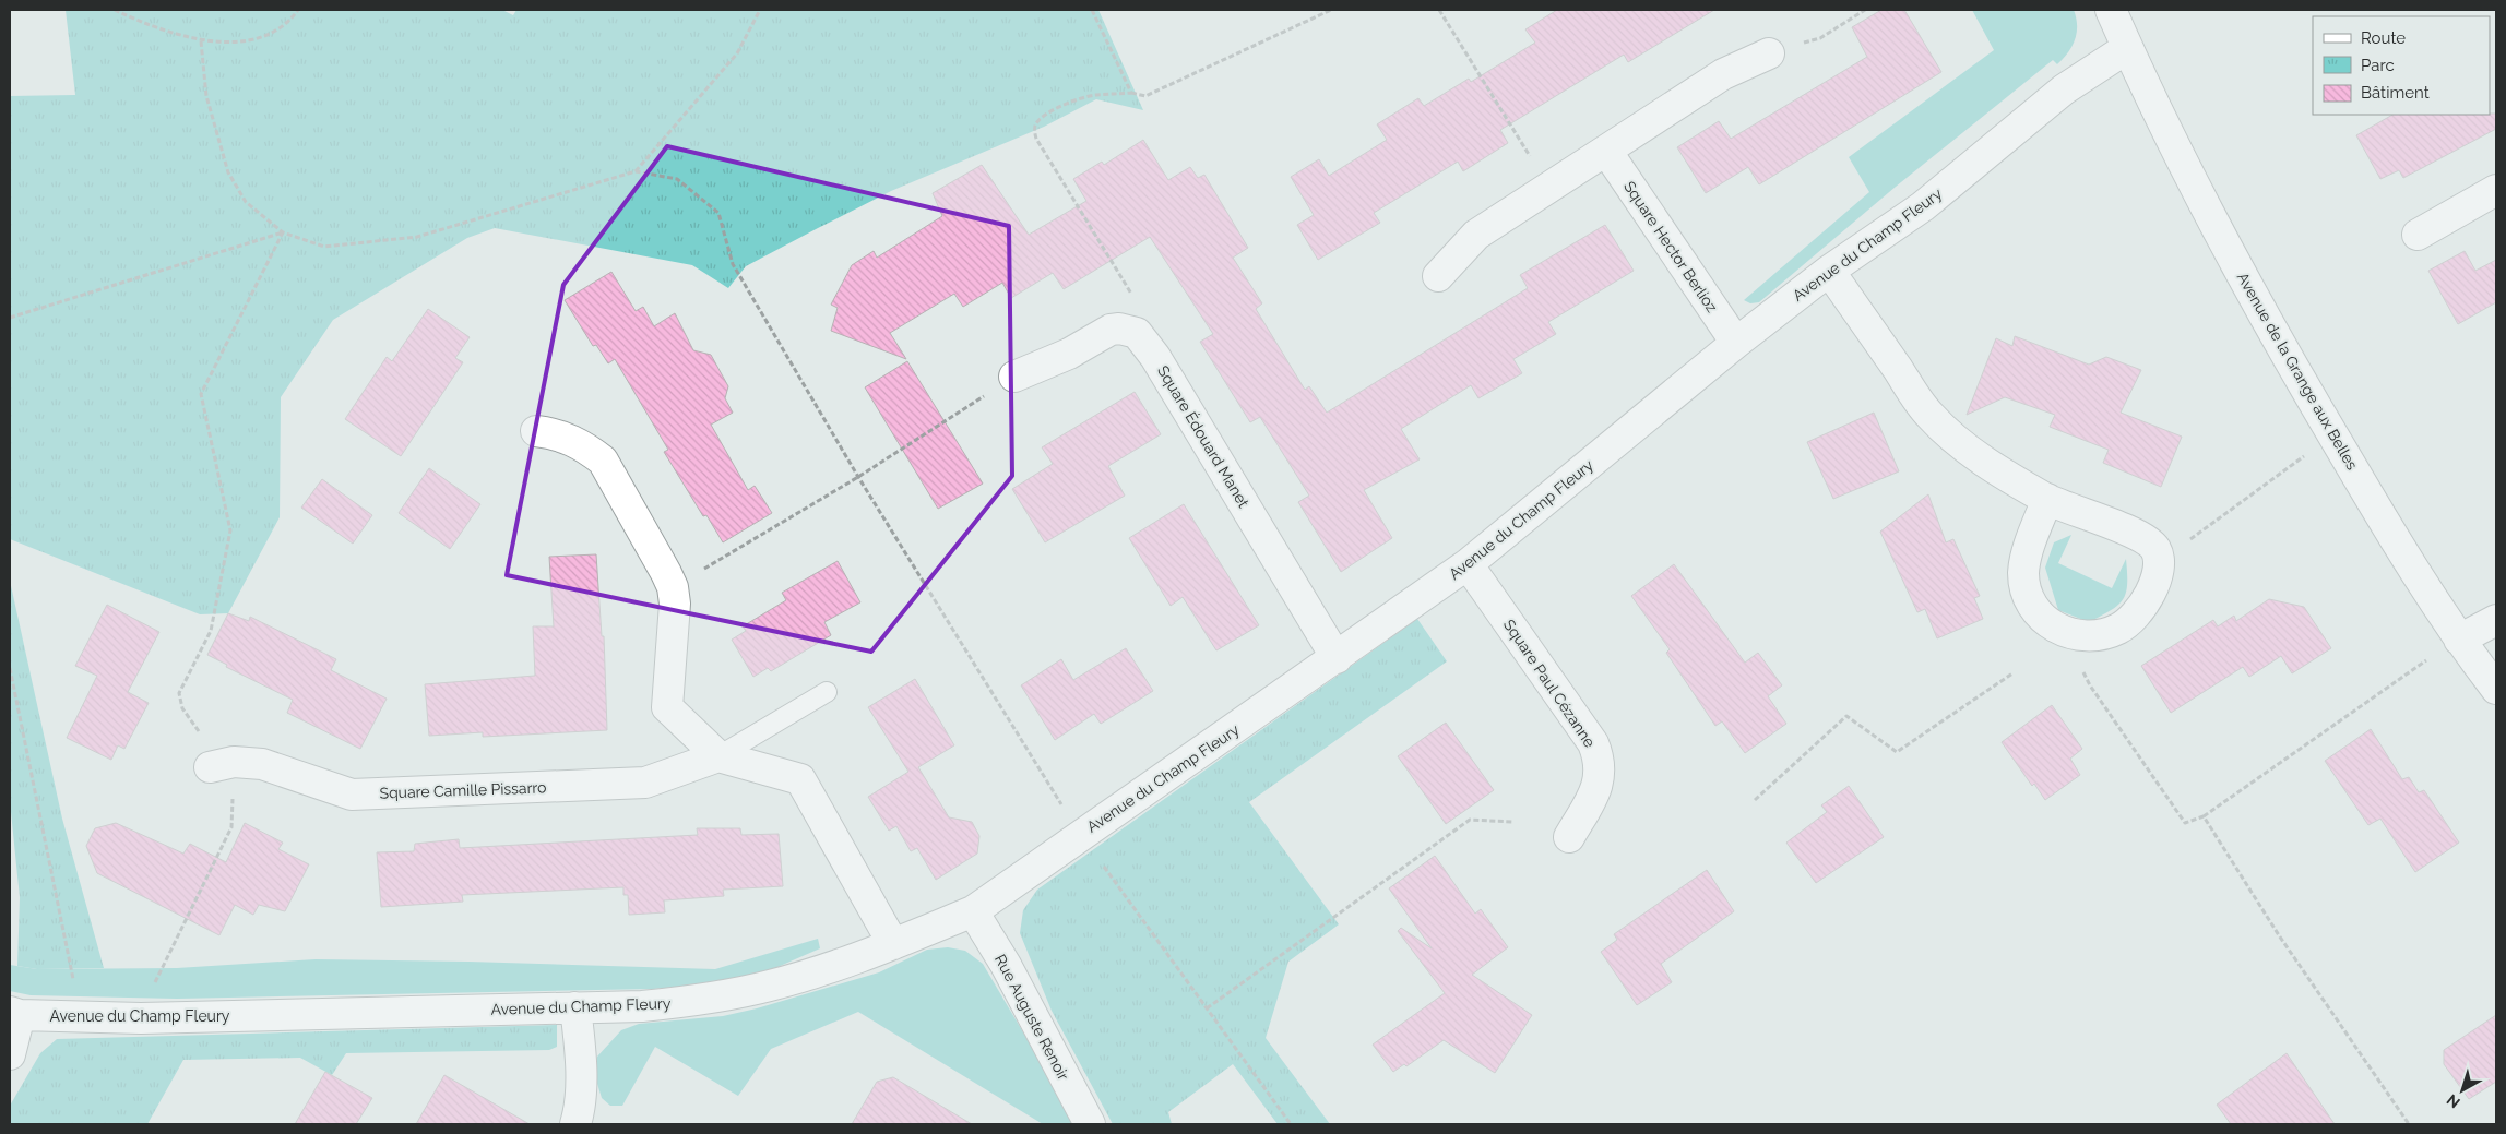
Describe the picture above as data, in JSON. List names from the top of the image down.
{
  "streets": {
    "street": [
      "Avenue du Champ Fleury",
      "Square Hector Berlioz",
      "Avenue de la Grange aux Belles",
      "Square Édouard Manet",
      "Square Paul Cézanne",
      "Square Camille Pissarro",
      "Rue Auguste Renoir"
    ]
  },
  "crossings": [
    ["Avenue du Champ Fleury", "Square Hector Berlioz"],
    ["Avenue du Champ Fleury", "Avenue de la Grange aux Belles"],
    ["Avenue du Champ Fleury", "Square Édouard Manet"],
    ["Avenue du Champ Fleury", "Square Paul Cézanne"],
    ["Avenue du Champ Fleury", "Rue Auguste Renoir"]
  ],
  "legend": ["Route", "Parc", "Bâtiment"],
  "north": "bottom left"
}
